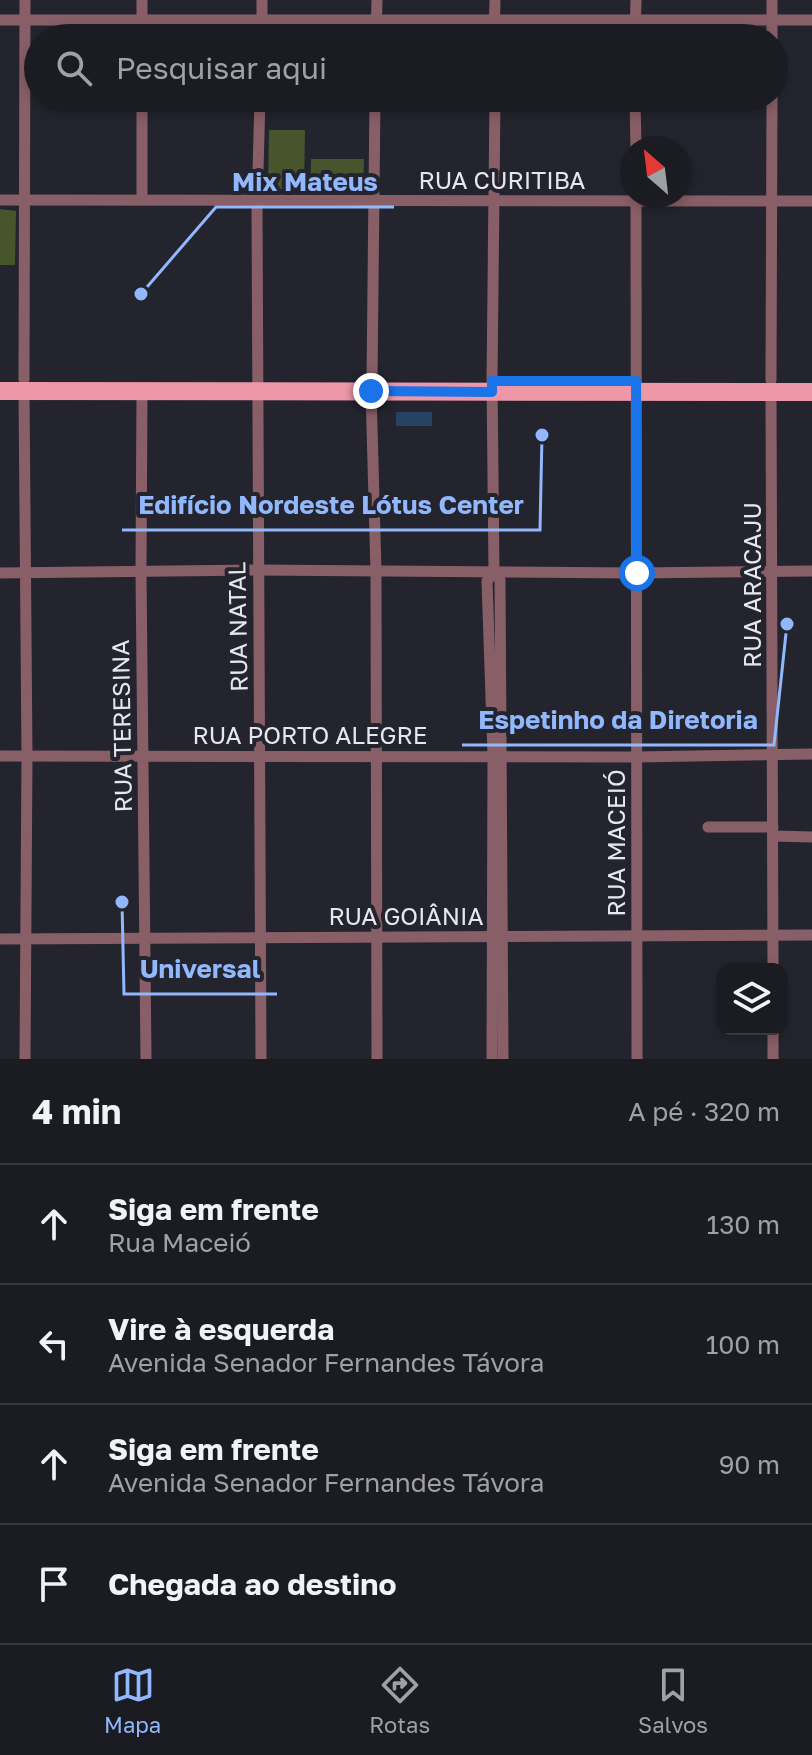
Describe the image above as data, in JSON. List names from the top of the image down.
{
  "streets": {
    "street": [
      "RUA CURITIBA",
      "RUA ARACAJU",
      "RUA NATAL",
      "RUA TERESINA",
      "RUA PORTO ALEGRE",
      "RUA MACEIÓ",
      "RUA GOIÂNIA"
    ]
  },
  "crossings": [
    ["RUA CURITIBA", "RUA ARACAJU"],
    ["RUA CURITIBA", "RUA NATAL"],
    ["RUA ARACAJU", "RUA PORTO ALEGRE"],
    ["RUA ARACAJU", "RUA GOIÂNIA"],
    ["RUA NATAL", "RUA PORTO ALEGRE"],
    ["RUA NATAL", "RUA GOIÂNIA"],
    ["RUA TERESINA", "RUA PORTO ALEGRE"],
    ["RUA TERESINA", "RUA GOIÂNIA"],
    ["RUA PORTO ALEGRE", "RUA MACEIÓ"],
    ["RUA MACEIÓ", "RUA GOIÂNIA"]
  ],
  "places": [
    "Mix Mateus",
    "Edifício Nordeste Lótus Center",
    "Espetinho da Diretoria",
    "Universal"
  ],
  "north": "top left",
  "page": {
    "search": "Pesquisar aqui",
    "heading": ["4 min", "A pé · 320 m"],
    "list": [
      ["Siga em frente", "Rua Maceió", "130 m"],
      ["Vire à esquerda", "Avenida Senador Fernandes Távora", "100 m"],
      ["Siga em frente", "Avenida Senador Fernandes Távora", "90 m"],
      "Chegada ao destino"
    ],
    "nav": ["Mapa", "Rotas", "Salvos"]
  }
}
